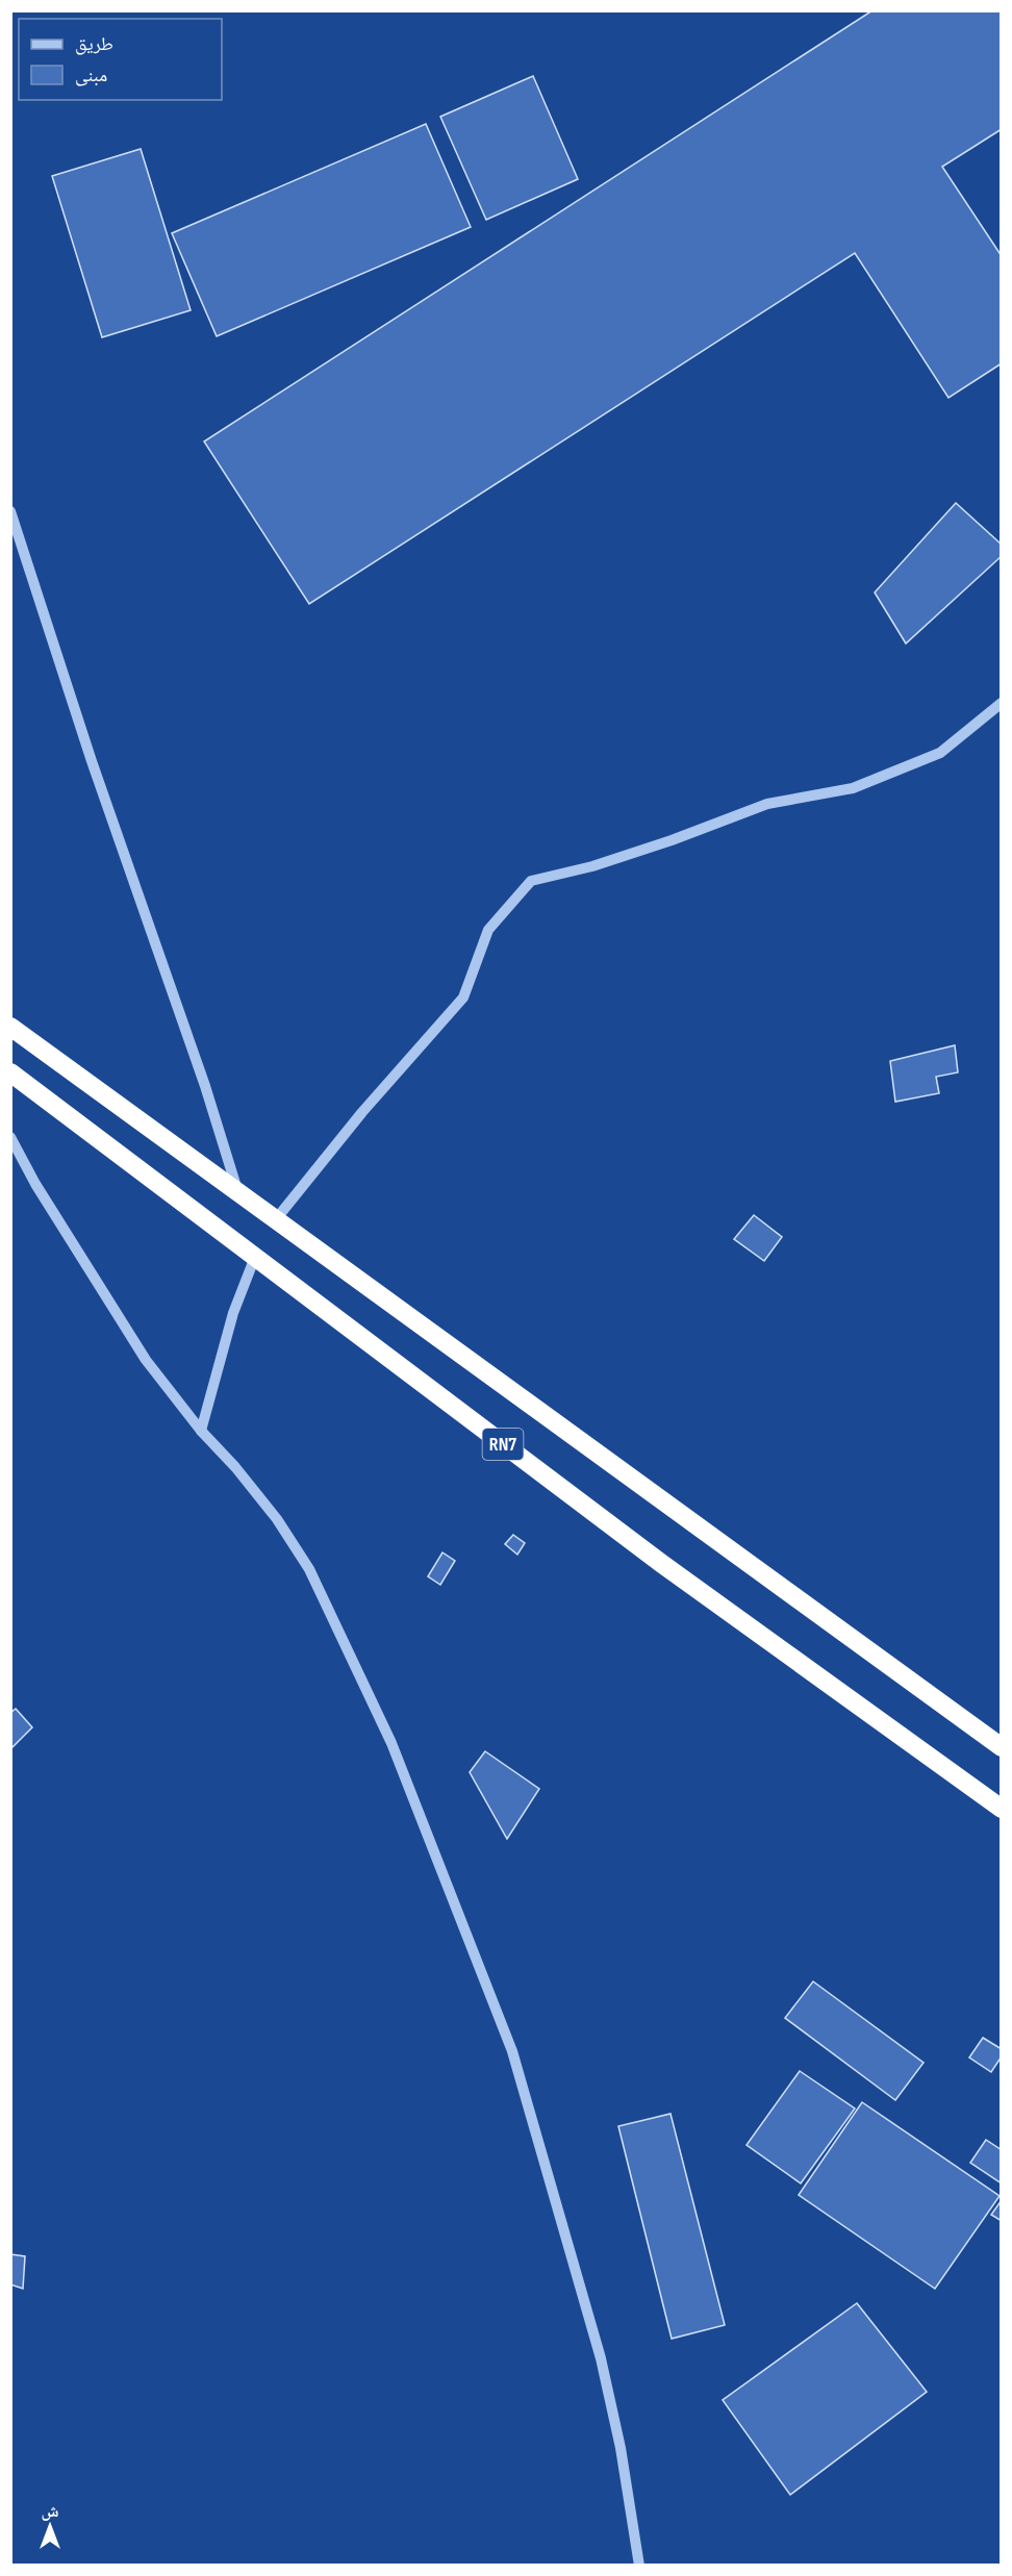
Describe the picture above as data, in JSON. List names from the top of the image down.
{
  "streets": {
    "highway": ["RN7"]
  },
  "legend": ["طريق", "مبنى"],
  "north": "top"
}
